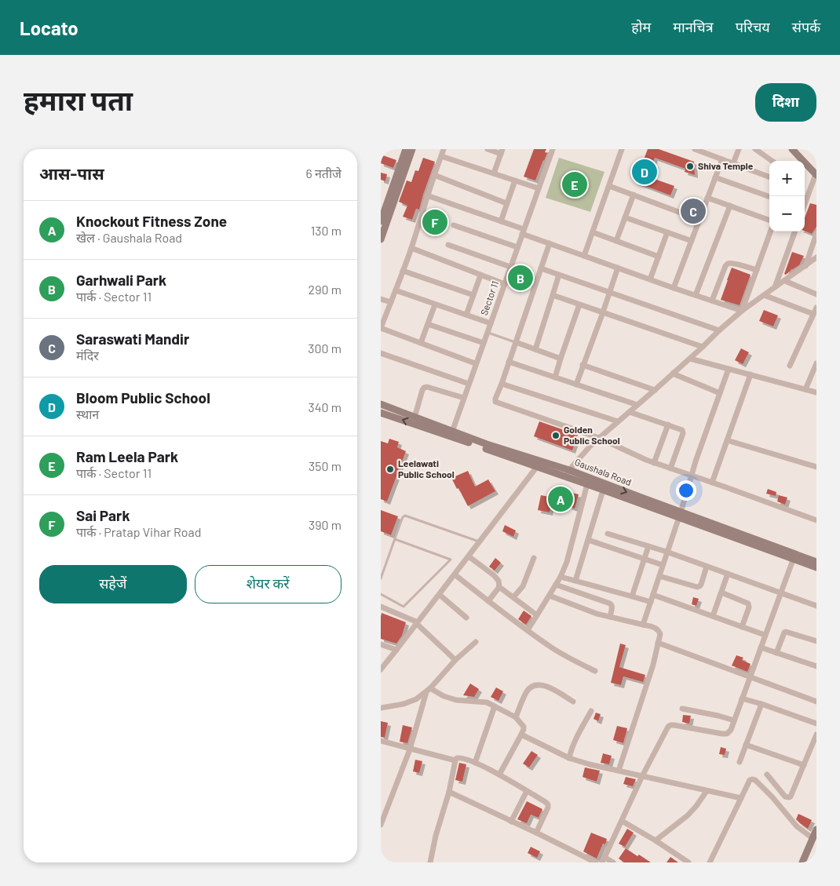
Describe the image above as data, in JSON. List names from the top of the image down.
{
  "streets": {
    "street": ["Sector 11", "Gaushala Road"]
  },
  "crossings": [
    ["Sector 11", "Gaushala Road"]
  ],
  "places": ["Shiva Temple", "Golden Public School", "Leelawati Public School"],
  "page": {
    "header": "Locato",
    "nav": [
      "होम",
      "मानचित्र",
      "परिचय",
      "संपर्क"
    ],
    "title": "हमारा पता",
    "buttons": [
      "दिशा",
      ["सहेजें", "शेयर करें"]
    ],
    "heading": ["आस-पास", "6 नतीजे"],
    "pins": [
      "D",
      "E",
      "C",
      "F",
      "B",
      "A"
    ],
    "map_buttons": ["+", "−"],
    "list": [
      {
        "mark": "A",
        "name": "Knockout Fitness Zone",
        "note": "खेल · Gaushala Road",
        "value": "130 m"
      },
      {
        "mark": "B",
        "name": "Garhwali Park",
        "note": "पार्क · Sector 11",
        "value": "290 m"
      },
      {
        "mark": "C",
        "name": "Saraswati Mandir",
        "note": "मंदिर",
        "value": "300 m"
      },
      {
        "mark": "D",
        "name": "Bloom Public School",
        "note": "स्थान",
        "value": "340 m"
      },
      {
        "mark": "E",
        "name": "Ram Leela Park",
        "note": "पार्क · Sector 11",
        "value": "350 m"
      },
      {
        "mark": "F",
        "name": "Sai Park",
        "note": "पार्क · Pratap Vihar Road",
        "value": "390 m"
      }
    ]
  }
}
